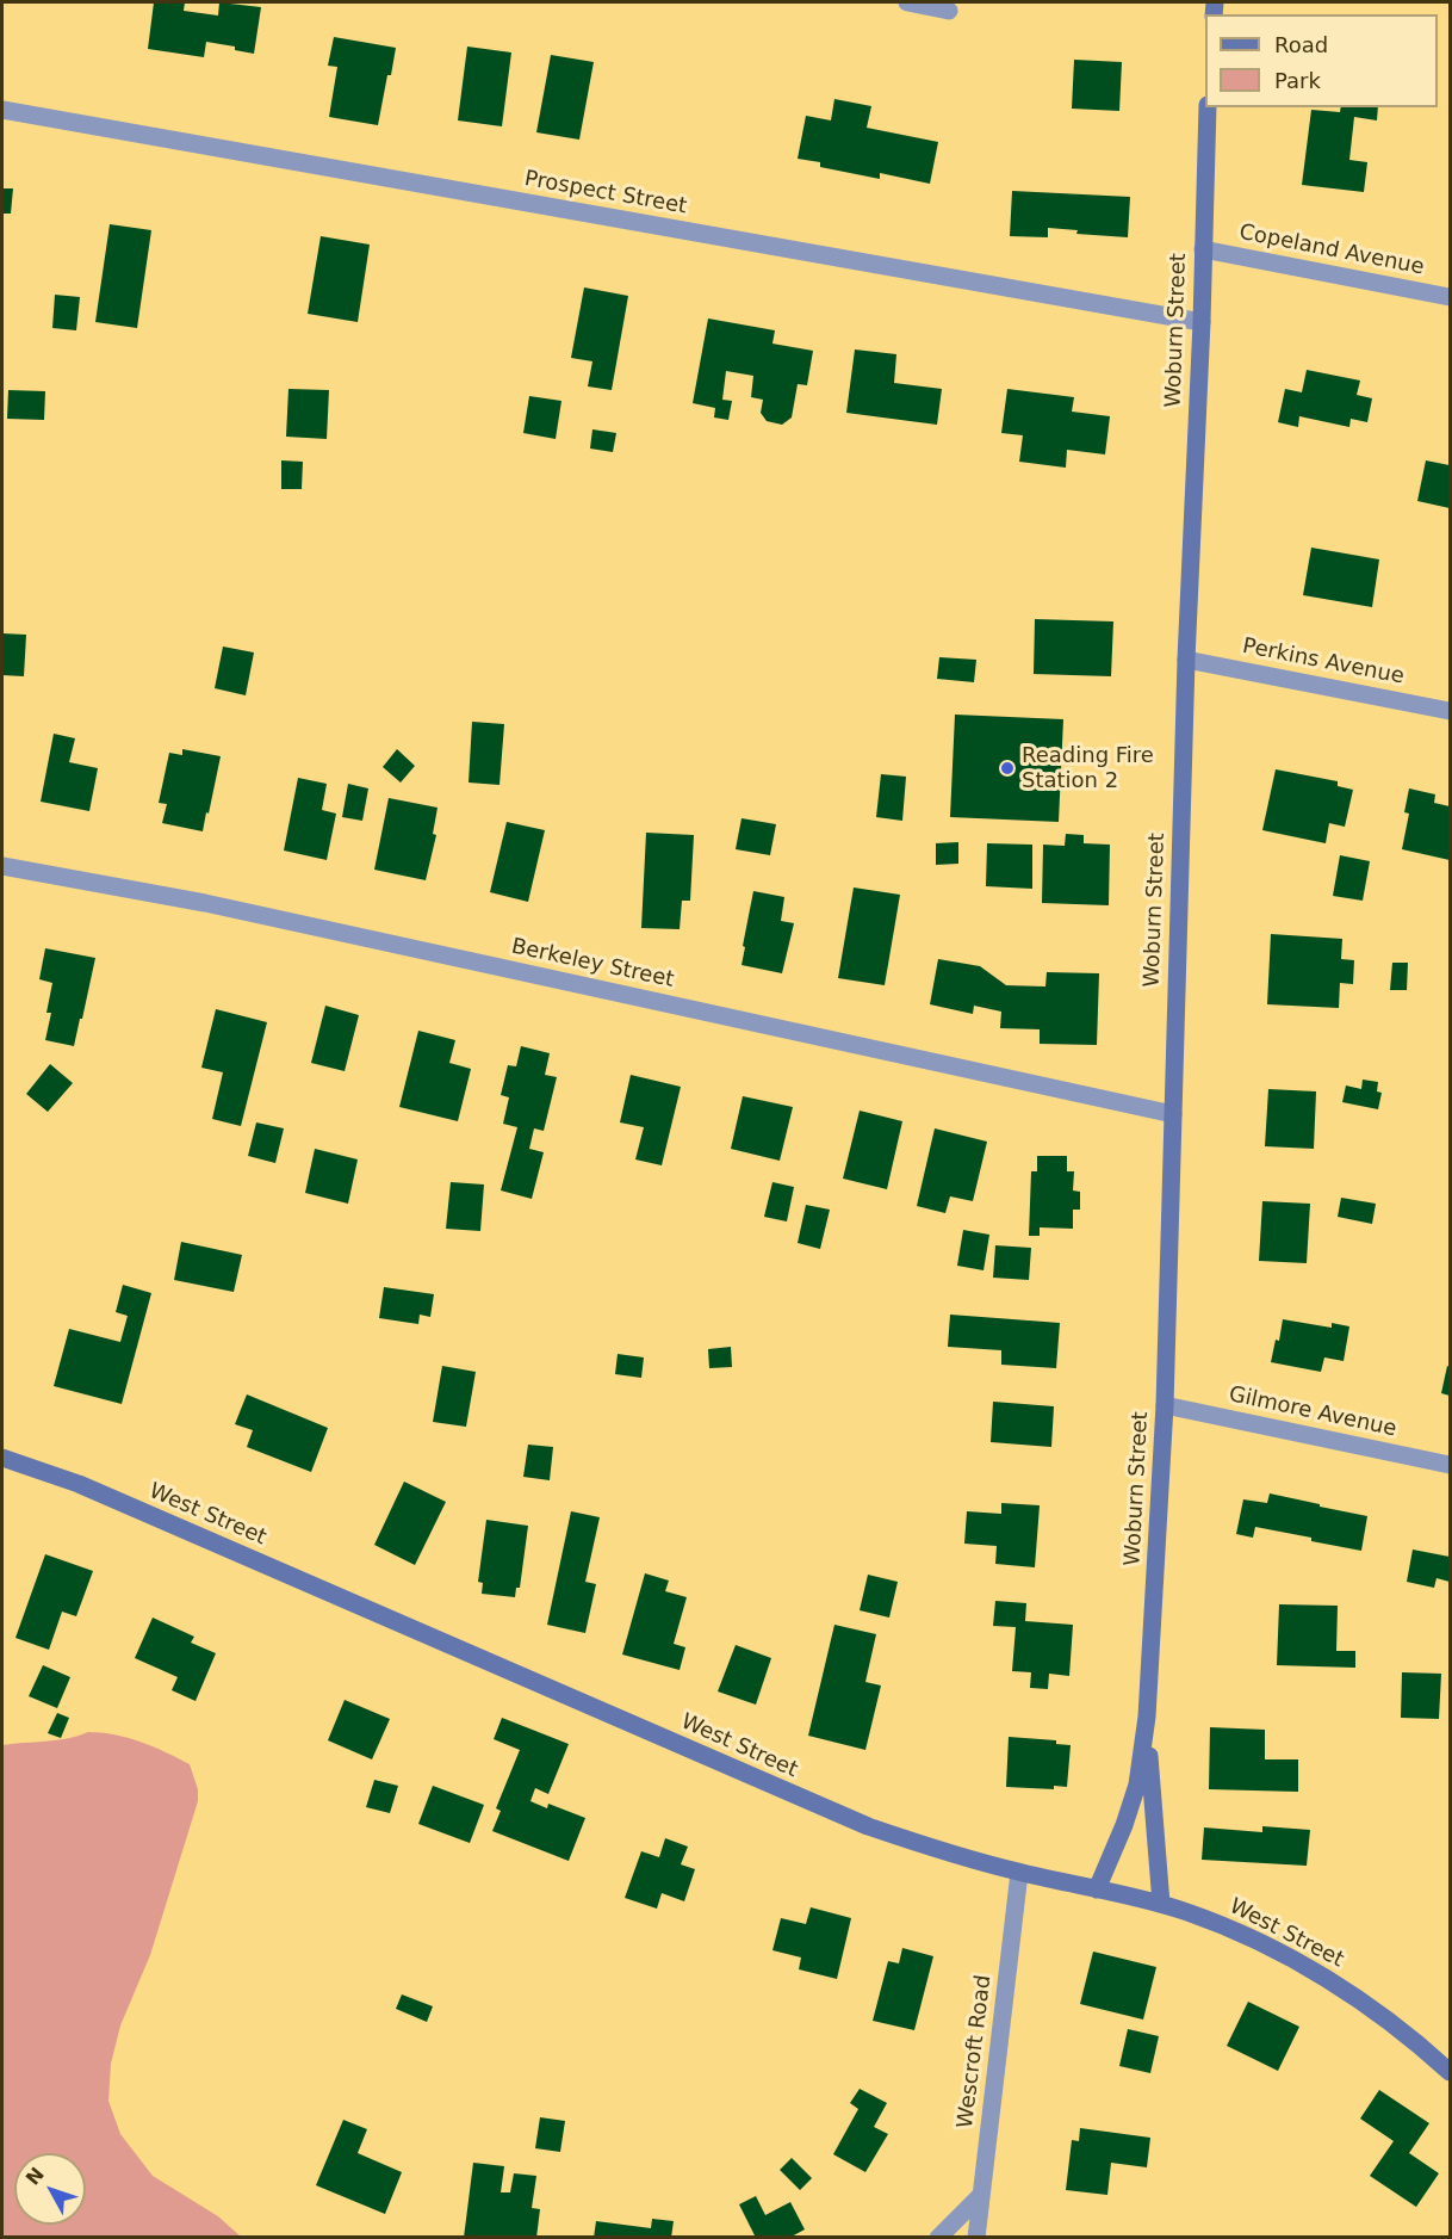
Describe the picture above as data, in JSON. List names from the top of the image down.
{
  "streets": {
    "street": [
      "Prospect Street",
      "Copeland Avenue",
      "Woburn Street",
      "Perkins Avenue",
      "Berkeley Street",
      "Gilmore Avenue",
      "West Street",
      "Wescroft Road"
    ]
  },
  "crossings": [
    ["Prospect Street", "Woburn Street"],
    ["Copeland Avenue", "Woburn Street"],
    ["Woburn Street", "Perkins Avenue"],
    ["Woburn Street", "Berkeley Street"],
    ["Woburn Street", "Gilmore Avenue"],
    ["Woburn Street", "West Street"],
    ["West Street", "Wescroft Road"]
  ],
  "places": ["Reading Fire Station 2"],
  "legend": ["Road", "Park"],
  "north": "top left"
}
